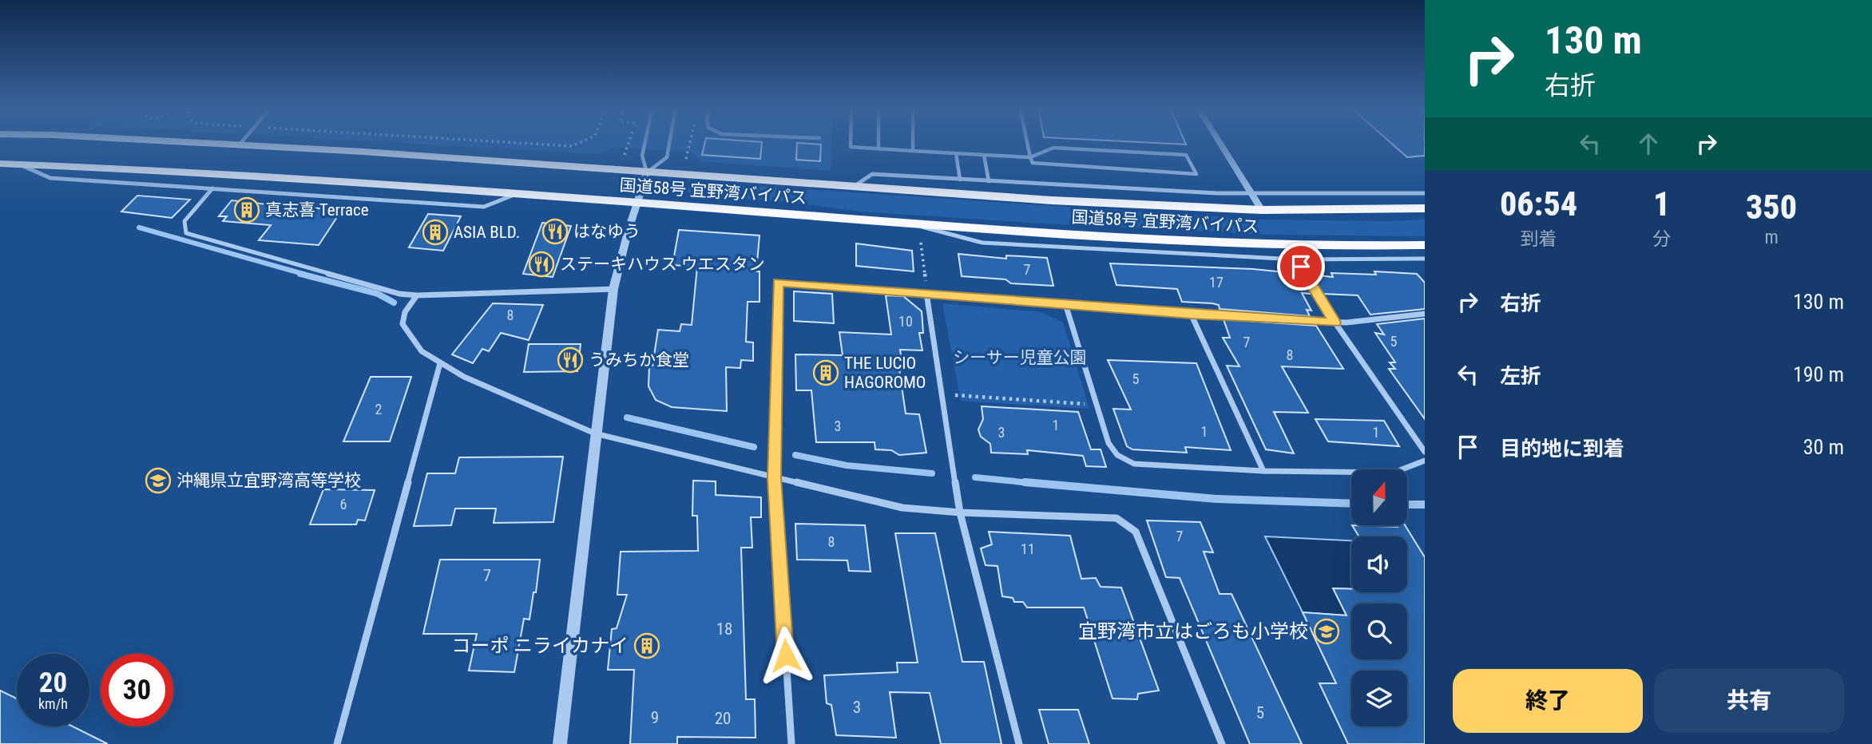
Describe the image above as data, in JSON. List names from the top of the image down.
{
  "streets": {
    "highway": ["国道58号 宜野湾バイパス"]
  },
  "parks": ["シーサー児童公園"],
  "places": {
    "building": [
      "真志喜 Terrace",
      "ASIA BLD.",
      "THE LUCIO HAGOROMO",
      "コーポ ニライカナイ"
    ],
    "restaurant": ["はなゆう", "ステーキハウス ウエスタン", "うみちか食堂"],
    "school or university": ["沖縄県立宜野湾高等学校", "宜野湾市立はごろも小学校"]
  },
  "house_numbers": [
    "7",
    "17",
    "8",
    "10",
    "5",
    "7",
    "8",
    "5",
    "2",
    "1",
    "3",
    "1",
    "3",
    "1",
    "6",
    "7",
    "8",
    "11",
    "7",
    "18",
    "3",
    "5",
    "9",
    "20"
  ],
  "north": "top",
  "page": {
    "turn": ["130 m", "右折"],
    "eta": [
      "06:54",
      "到着",
      "1",
      "分",
      "350",
      "m"
    ],
    "list": [
      {
        "name": "右折",
        "value": "130 m"
      },
      {
        "name": "左折",
        "value": "190 m"
      },
      {
        "name": "目的地に到着",
        "value": "30 m"
      }
    ],
    "speed": "20 km/h",
    "limit": "30",
    "buttons": ["終了", "共有"]
  }
}
